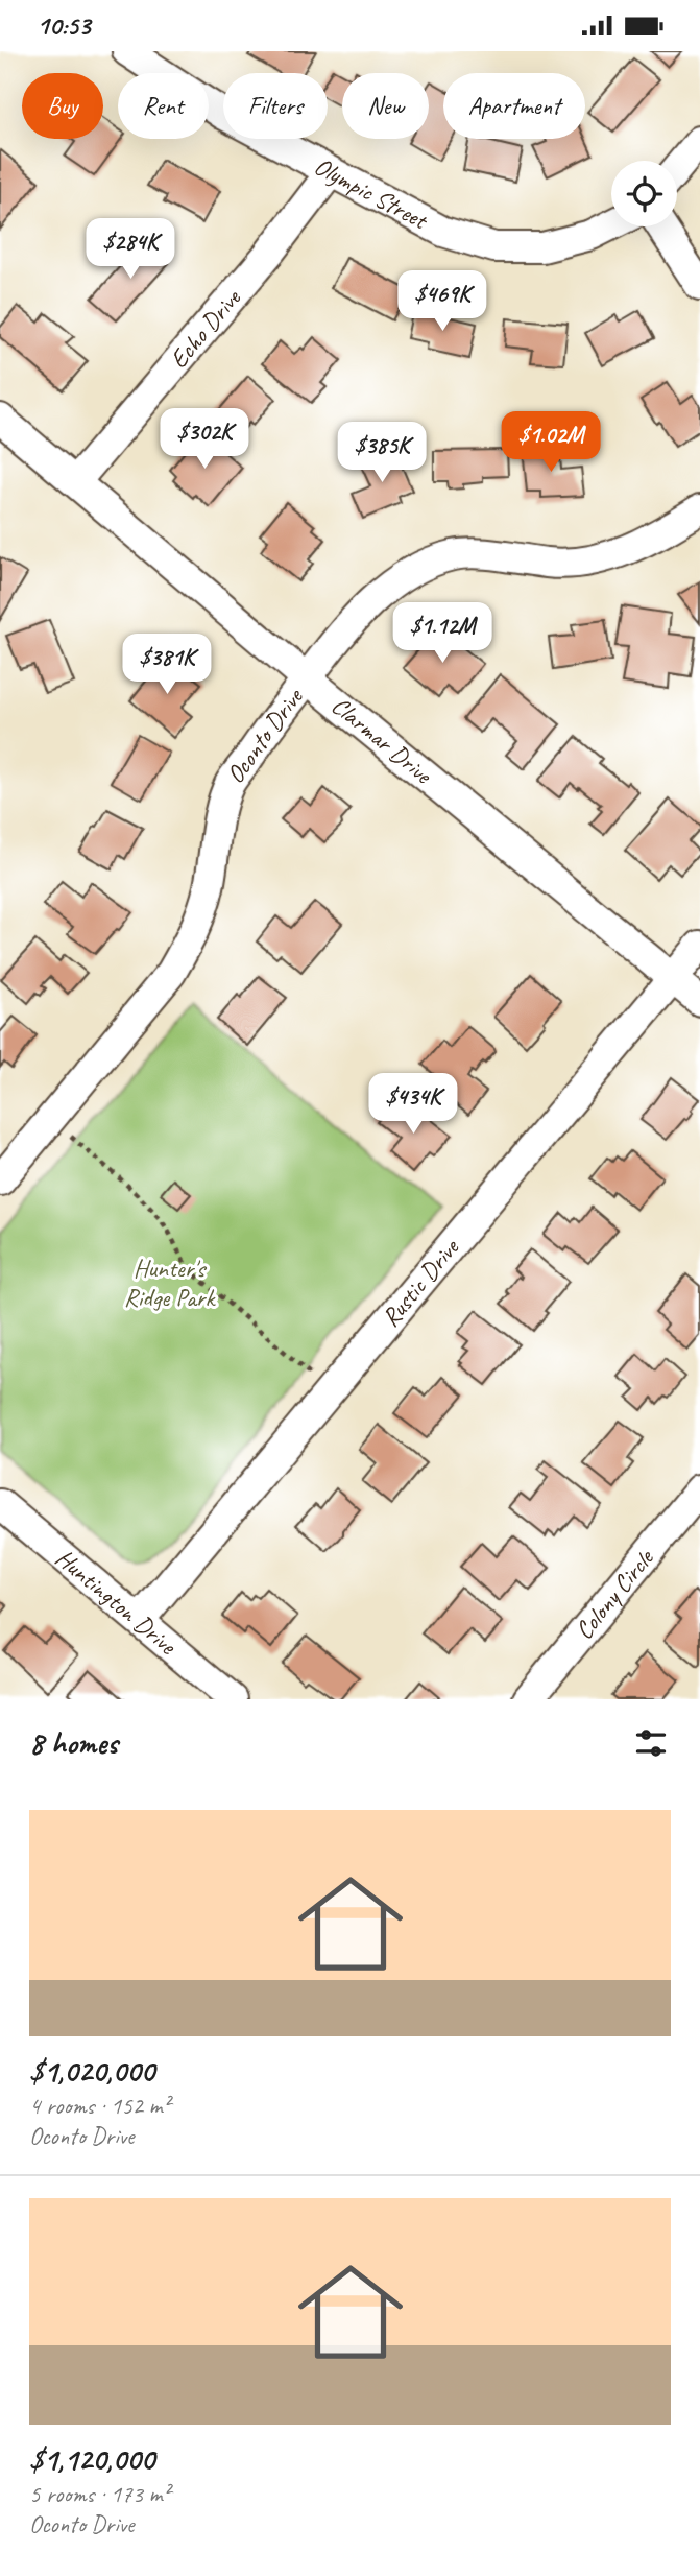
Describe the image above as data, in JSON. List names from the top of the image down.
{
  "streets": {
    "street": [
      "Olympic Street",
      "Echo Drive",
      "Oconto Drive",
      "Clarmar Drive",
      "Rustic Drive",
      "Colony Circle",
      "Huntington Drive"
    ]
  },
  "crossings": [
    ["Olympic Street", "Echo Drive"],
    ["Echo Drive", "Clarmar Drive"],
    ["Oconto Drive", "Clarmar Drive"],
    ["Clarmar Drive", "Rustic Drive"],
    ["Rustic Drive", "Huntington Drive"]
  ],
  "parks": ["Hunter's Ridge Park"],
  "page": {
    "status": "10:53",
    "chip": [
      "Buy",
      "Rent",
      "Filters",
      "New",
      "Apartment"
    ],
    "price": [
      "$284K",
      "$469K",
      "$302K",
      "$1.02M",
      "$385K",
      "$1.12M",
      "$381K",
      "$434K"
    ],
    "heading": "8 homes",
    "list": [
      {
        "name": "$1,020,000",
        "note": "4 rooms · 152 m² · Oconto Drive"
      },
      {
        "name": "$1,120,000",
        "note": "5 rooms · 173 m² · Oconto Drive"
      }
    ]
  }
}
